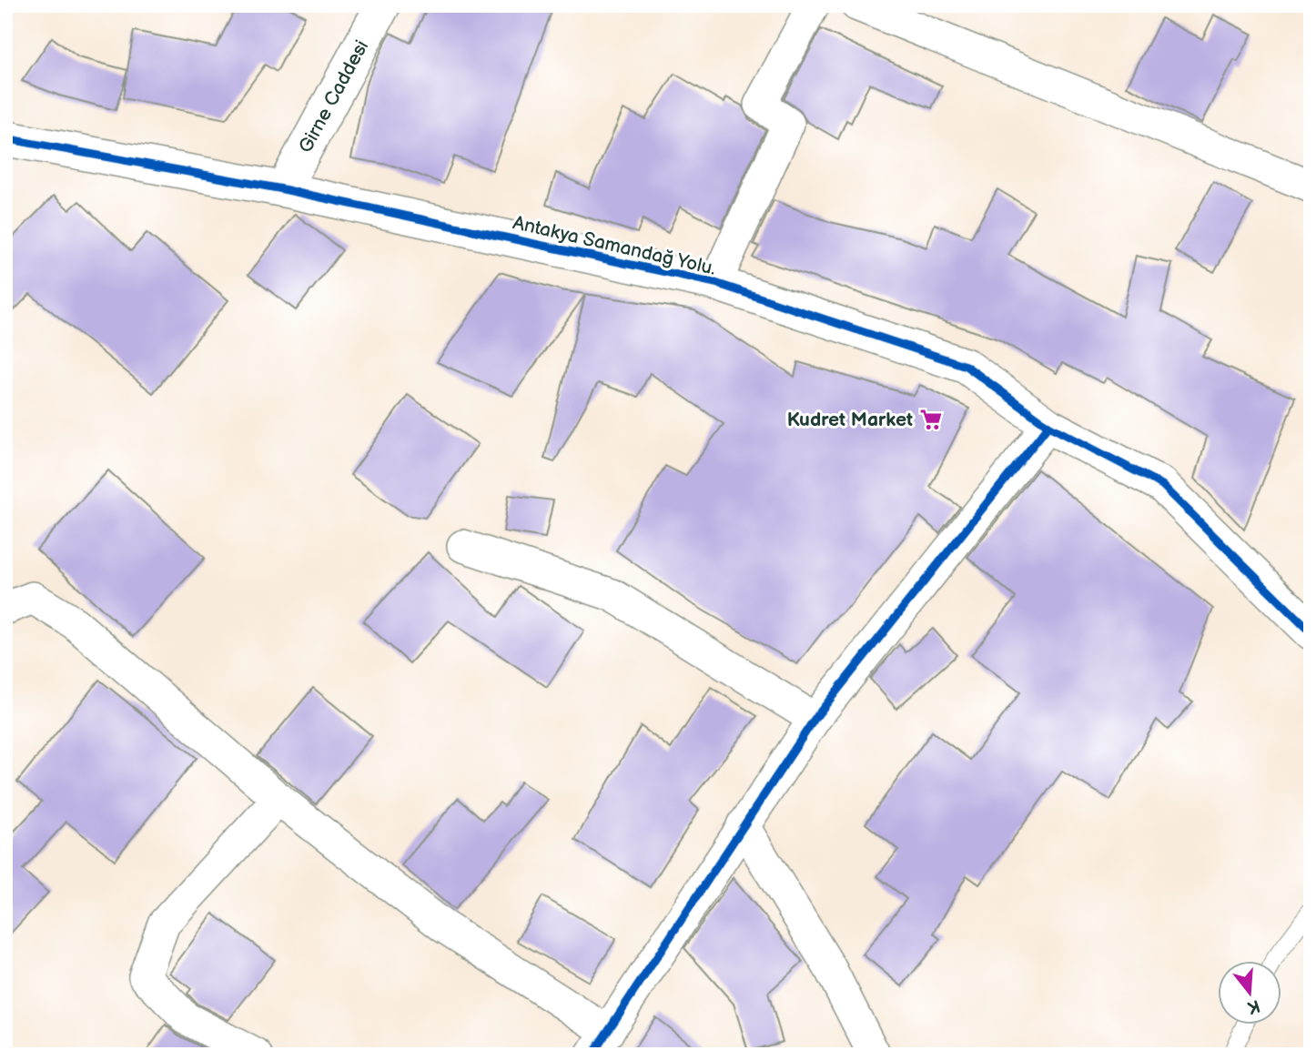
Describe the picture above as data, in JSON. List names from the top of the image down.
{
  "streets": {
    "street": ["Girne Caddesi", "Antakya Samandağ Yolu."]
  },
  "crossings": [
    ["Girne Caddesi", "Antakya Samandağ Yolu."]
  ],
  "places": {
    "supermarket": ["Kudret Market"]
  },
  "north": "bottom"
}
